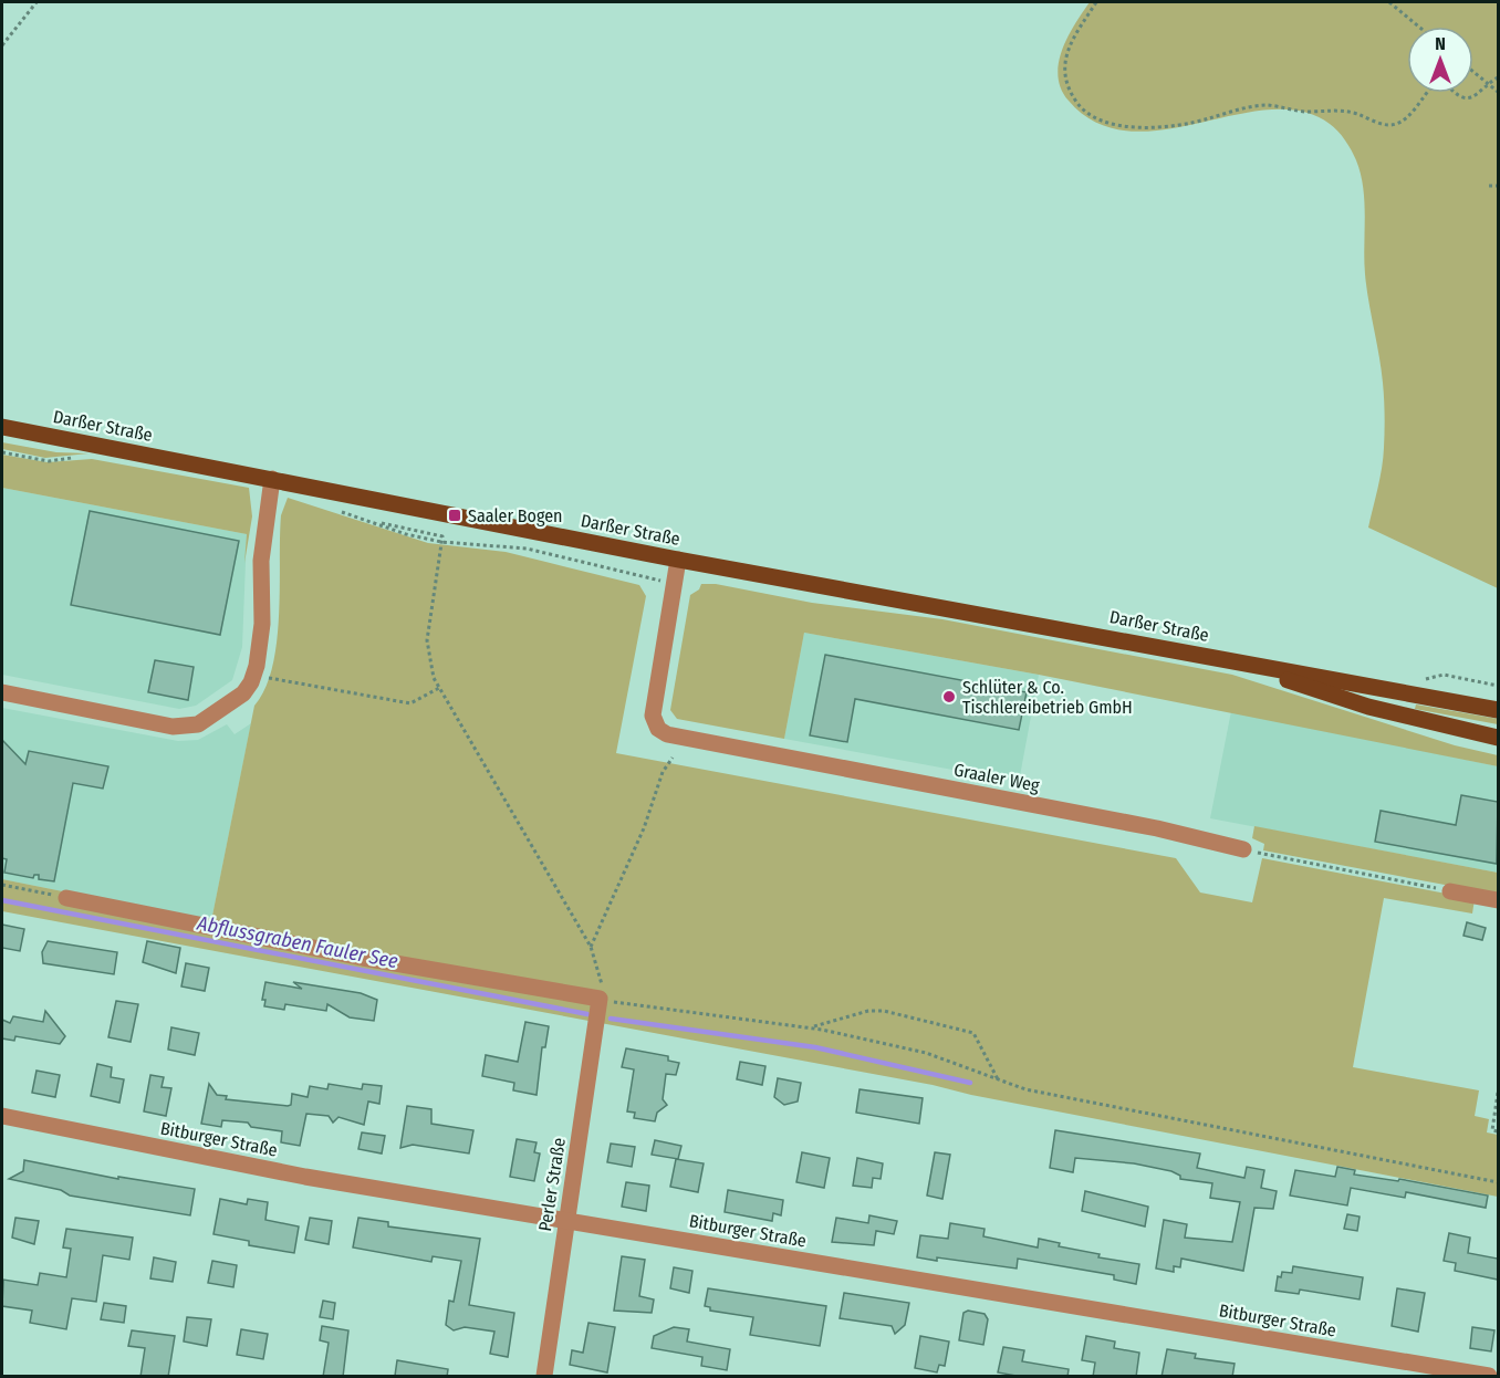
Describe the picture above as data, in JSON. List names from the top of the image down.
{
  "streets": {
    "main road": ["Darßer Straße"],
    "street": ["Graaler Weg", "Bitburger Straße", "Perler Straße"]
  },
  "crossings": [
    ["Darßer Straße", "Graaler Weg"],
    ["Bitburger Straße", "Perler Straße"]
  ],
  "water": ["Abflussgraben Fauler See"],
  "places": {
    "transit": ["Saaler Bogen"],
    "other": ["Schlüter & Co. Tischlereibetrieb GmbH"]
  },
  "north": "top"
}
